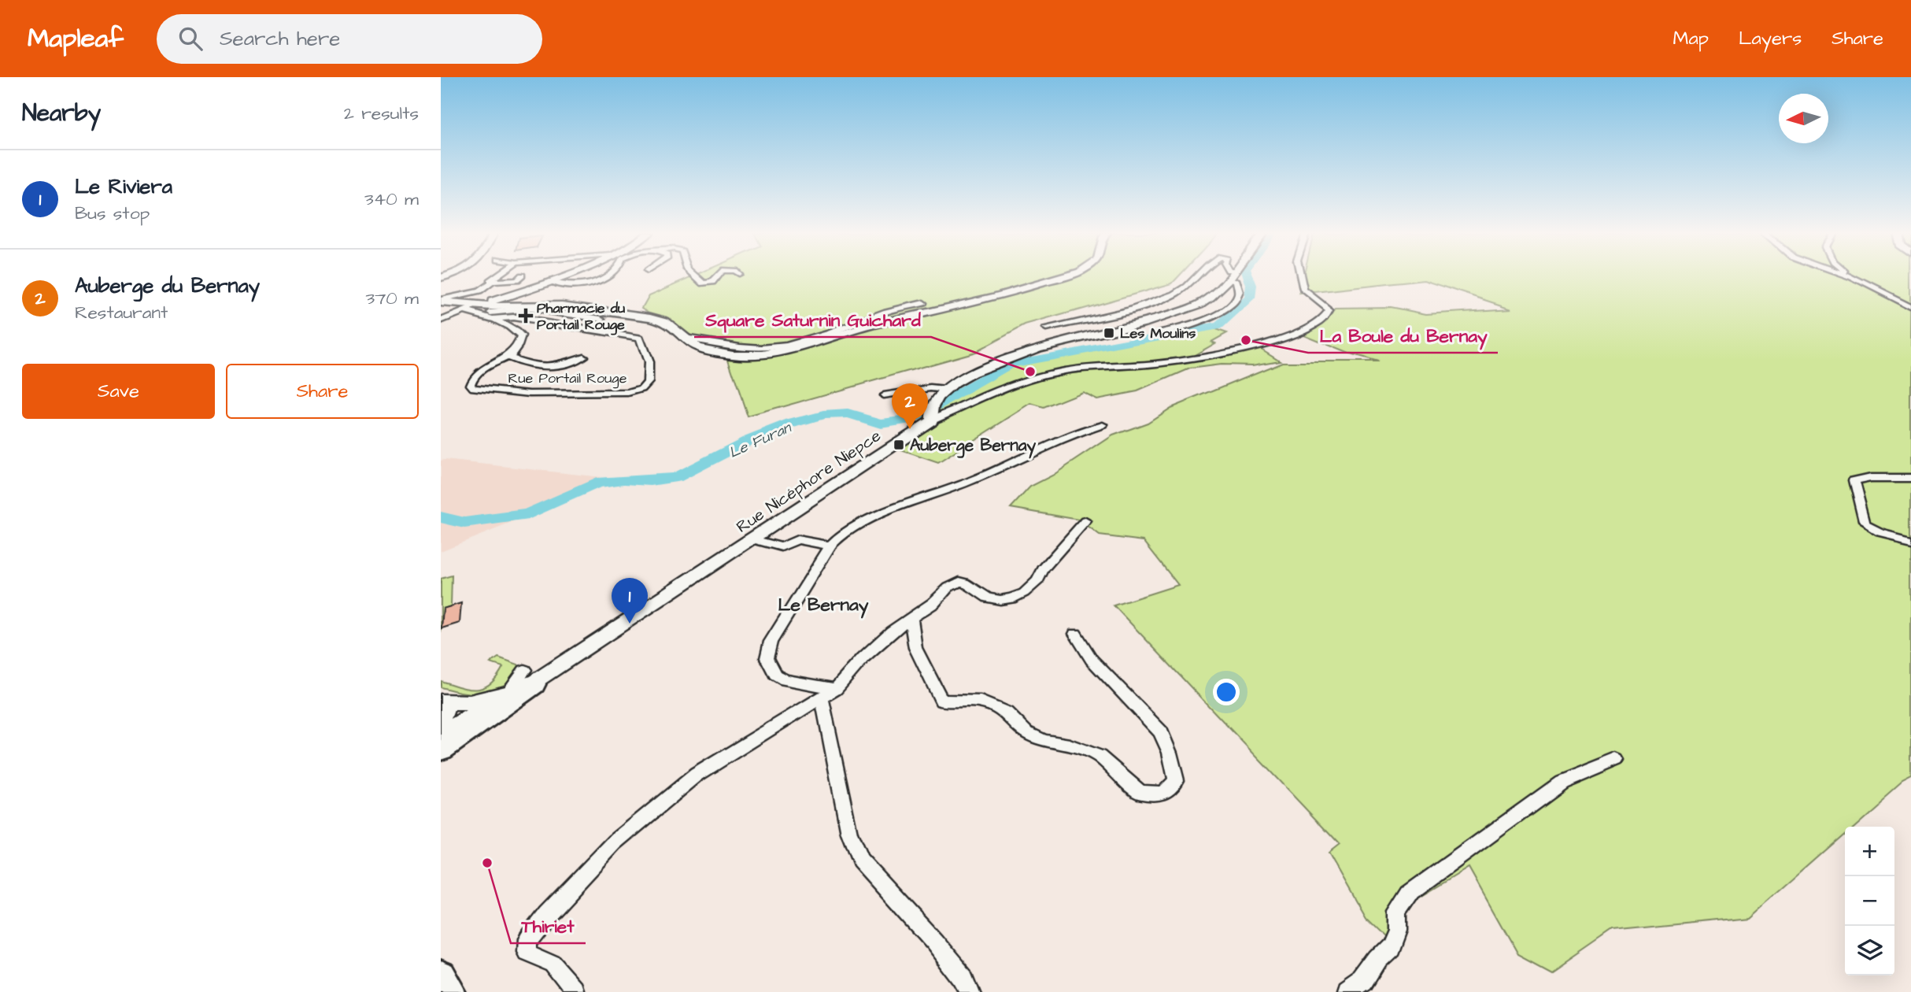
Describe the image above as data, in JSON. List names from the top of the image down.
{
  "streets": {
    "street": ["Rue Portail Rouge", "Rue Nicéphore Niepce"]
  },
  "districts": ["Le Bernay"],
  "water": ["Le Furan"],
  "places": {
    "health": ["Pharmacie du Portail Rouge"],
    "transit": ["Les Moulins", "Auberge Bernay"],
    "other": ["La Boule du Bernay", "Square Saturnin Guichard", "Thiriet"]
  },
  "north": "left",
  "page": {
    "header": "Mapleaf",
    "search": "Search here",
    "nav": ["Map", "Layers", "Share"],
    "heading": ["Nearby", "2 results"],
    "list": [
      {
        "mark": "1",
        "name": "Le Riviera",
        "note": "Bus stop",
        "value": "340 m"
      },
      {
        "mark": "2",
        "name": "Auberge du Bernay",
        "note": "Restaurant",
        "value": "370 m"
      }
    ],
    "buttons": ["Save", "Share"],
    "pins": ["2", "1"],
    "map_buttons": ["+", "−"]
  }
}
